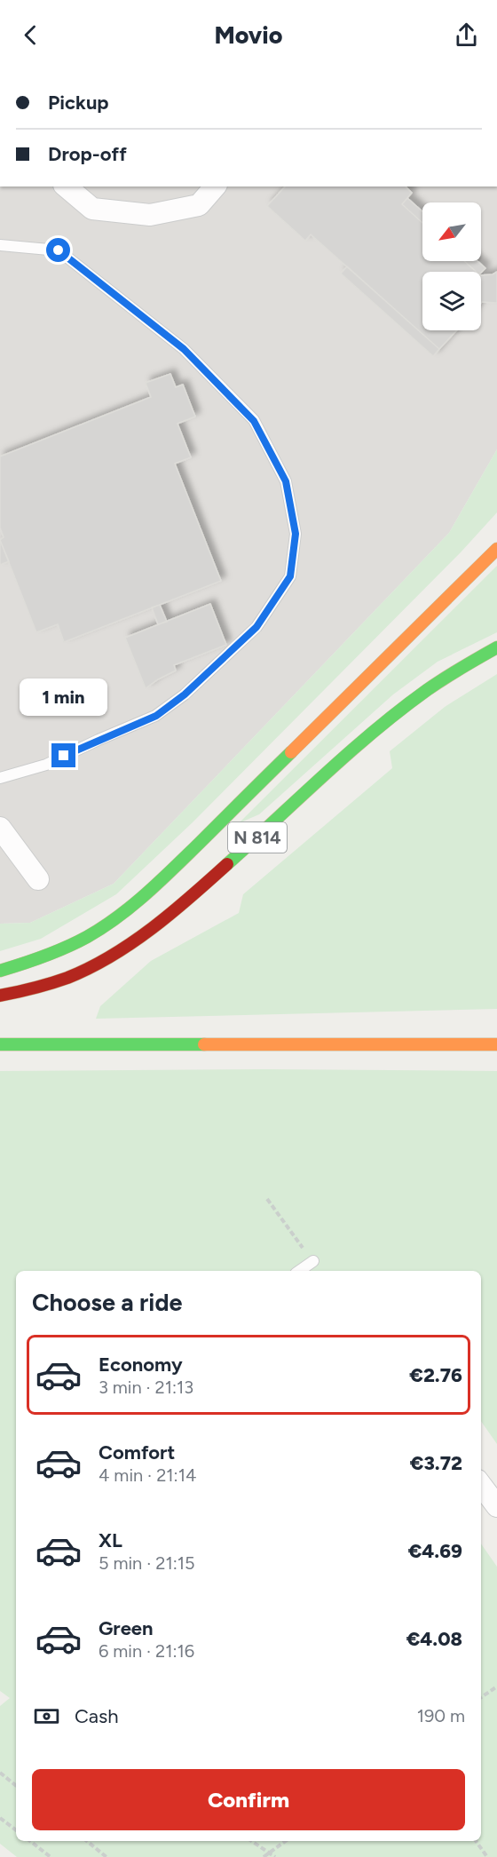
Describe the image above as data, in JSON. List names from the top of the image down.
{
  "streets": {
    "highway": ["N 814"]
  },
  "north": "bottom left",
  "page": {
    "header": "Movio",
    "banner": ["Pickup", "Drop-off"],
    "bubble": "1 min",
    "heading": "Choose a ride",
    "list": [
      {
        "name": "Economy",
        "note": "3 min · 21:13",
        "value": "€2.76"
      },
      {
        "name": "Comfort",
        "note": "4 min · 21:14",
        "value": "€3.72"
      },
      {
        "name": "XL",
        "note": "5 min · 21:15",
        "value": "€4.69"
      },
      {
        "name": "Green",
        "note": "6 min · 21:16",
        "value": "€4.08"
      }
    ],
    "pay": ["Cash", "190 m"],
    "buttons": "Confirm"
  }
}
